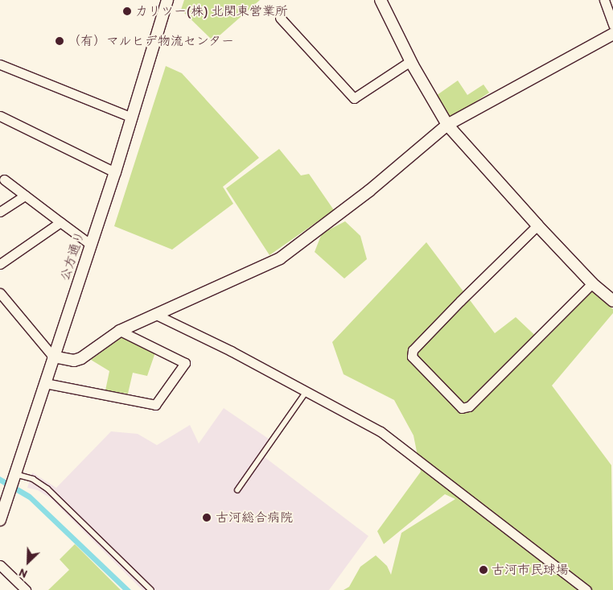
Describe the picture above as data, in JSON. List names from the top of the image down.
{
  "streets": {
    "street": ["公方通り"]
  },
  "places": [
    "カリツー(株) 北関東営業所",
    "（有）マルヒデ物流センター",
    "古河総合病院",
    "古河市民球場"
  ],
  "north": "bottom left"
}
